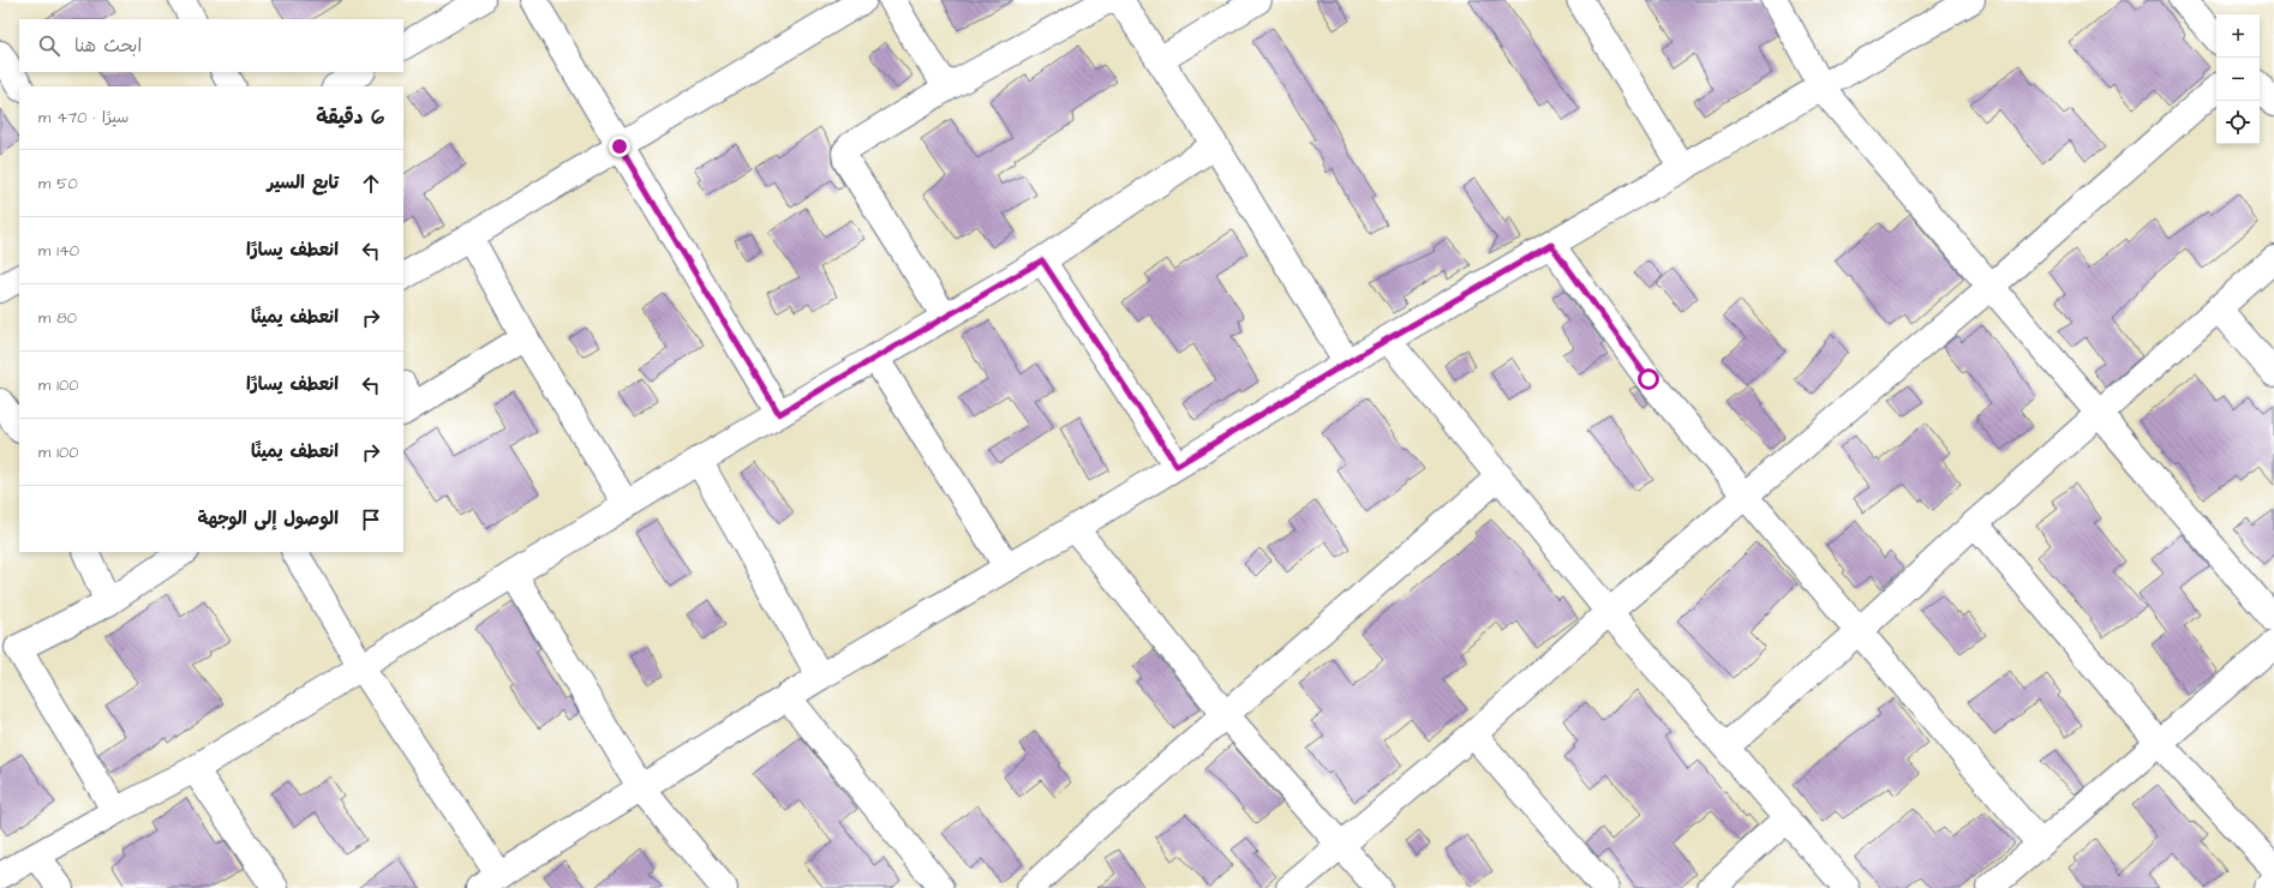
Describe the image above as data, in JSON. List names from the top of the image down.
{
  "page": {
    "map_buttons": ["+", "−"],
    "search": "ابحث هنا",
    "heading": ["6 دقيقة", "سيرًا · 470 m"],
    "list": [
      ["تابع السير", "50 m"],
      ["انعطف يسارًا", "140 m"],
      ["انعطف يمينًا", "80 m"],
      ["انعطف يسارًا", "100 m"],
      ["انعطف يمينًا", "100 m"],
      "الوصول إلى الوجهة"
    ]
  }
}
